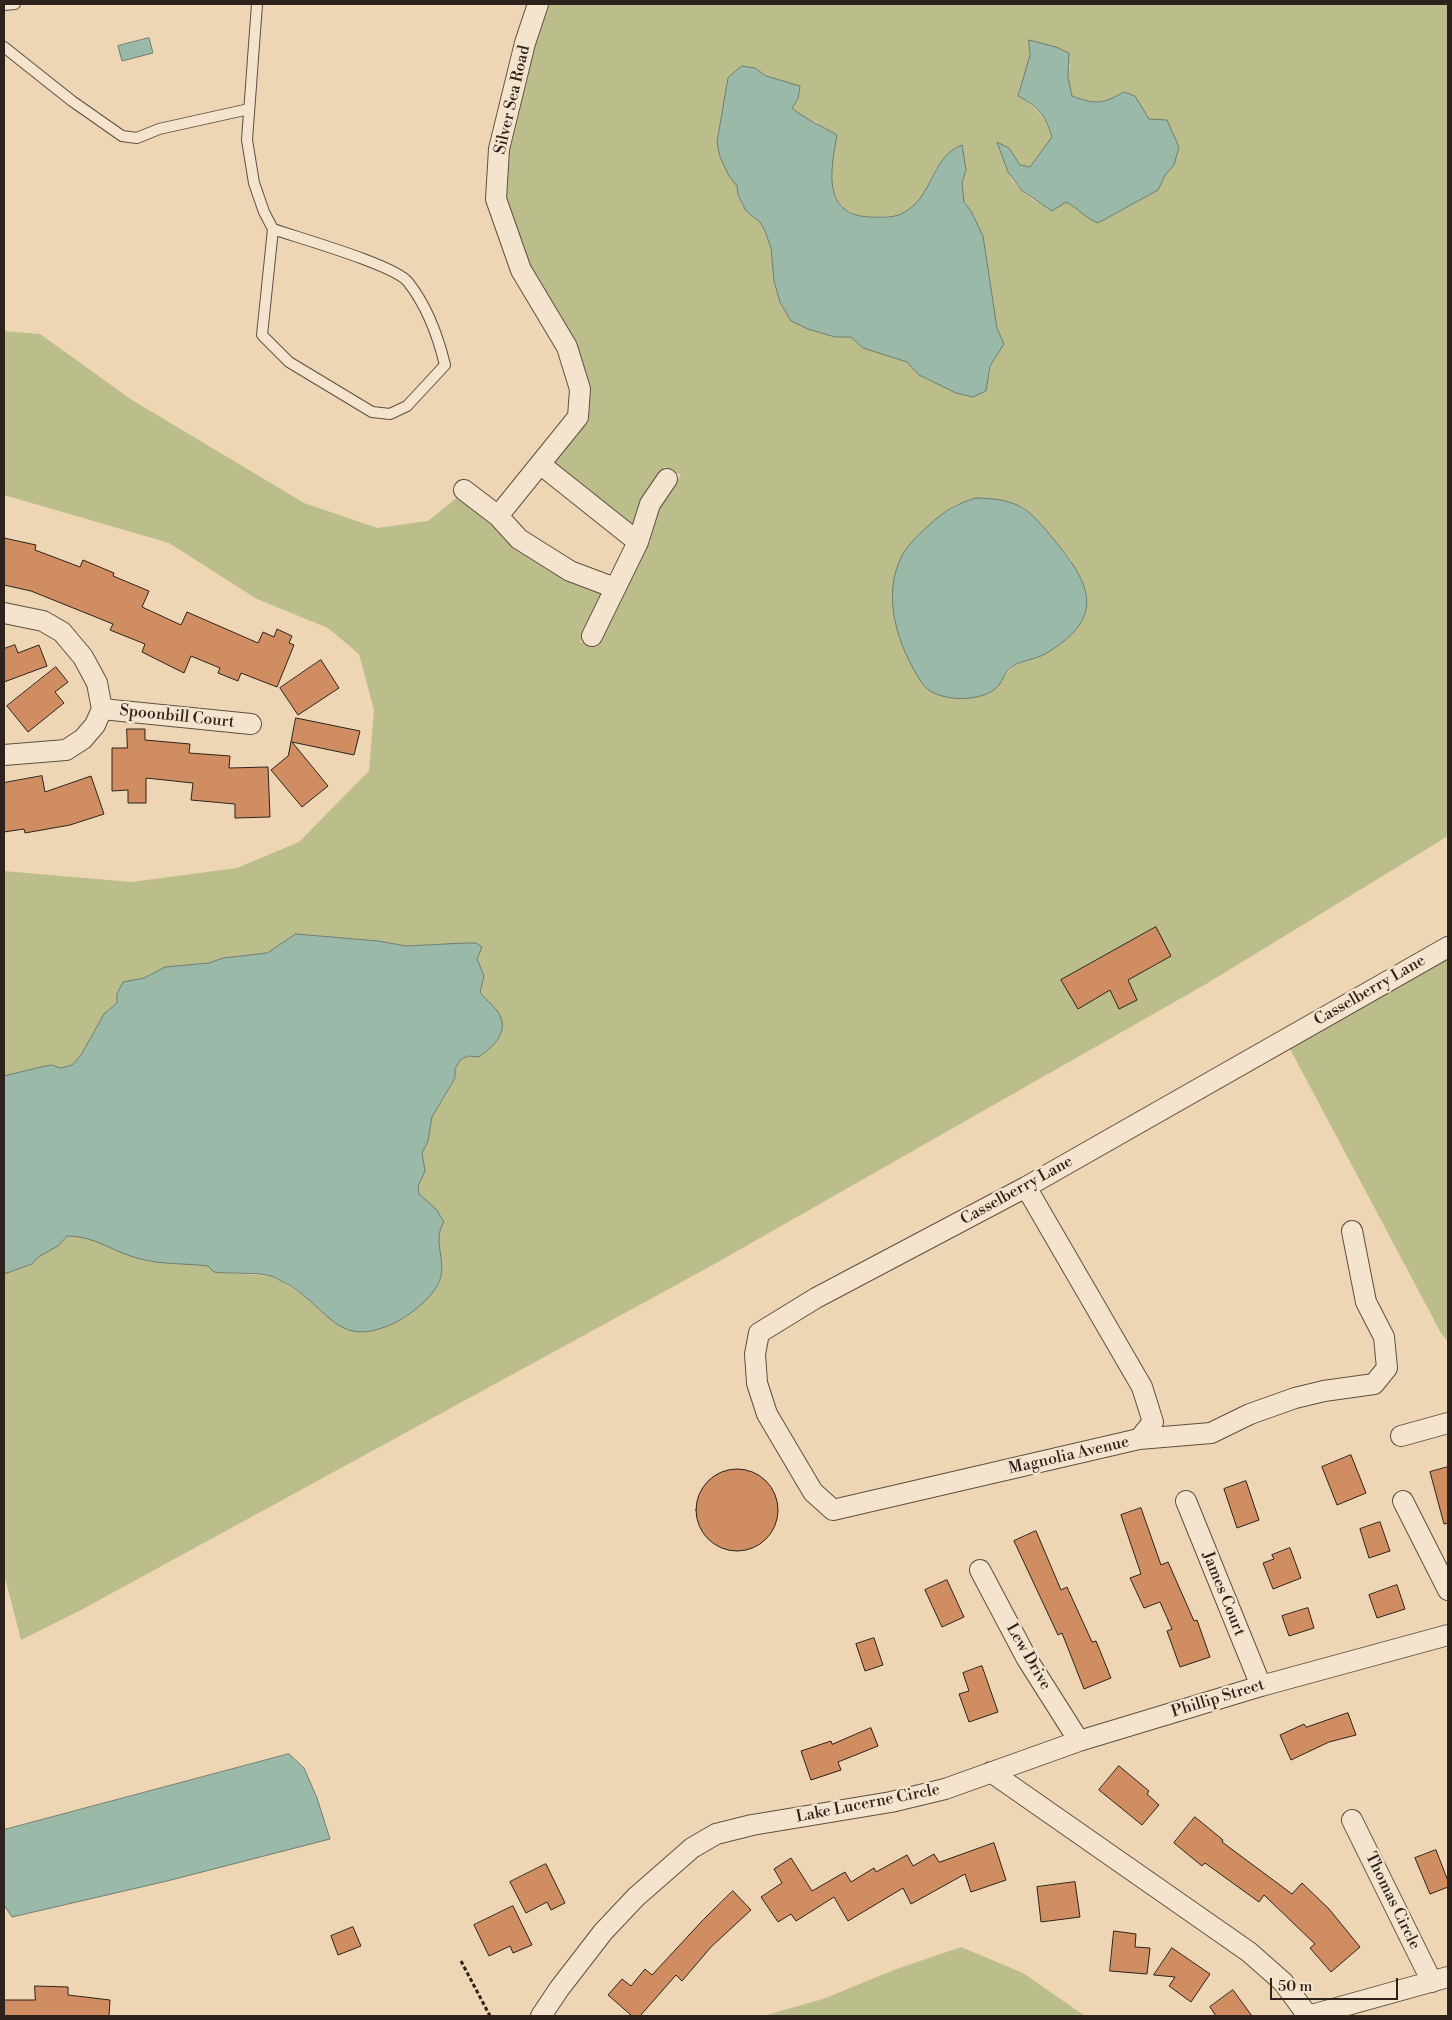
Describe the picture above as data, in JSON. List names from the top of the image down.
{
  "streets": {
    "street": [
      "Silver Sea Road",
      "Spoonbill Court",
      "Casselberry Lane",
      "Magnolia Avenue",
      "James Court",
      "Lew Drive",
      "Phillip Street",
      "Lake Lucerne Circle",
      "Thomas Circle"
    ]
  },
  "crossings": [
    ["Casselberry Lane", "Magnolia Avenue"],
    ["James Court", "Phillip Street"],
    ["Lew Drive", "Phillip Street"],
    ["Phillip Street", "Lake Lucerne Circle"]
  ],
  "scale_bar": "50 m"
}
